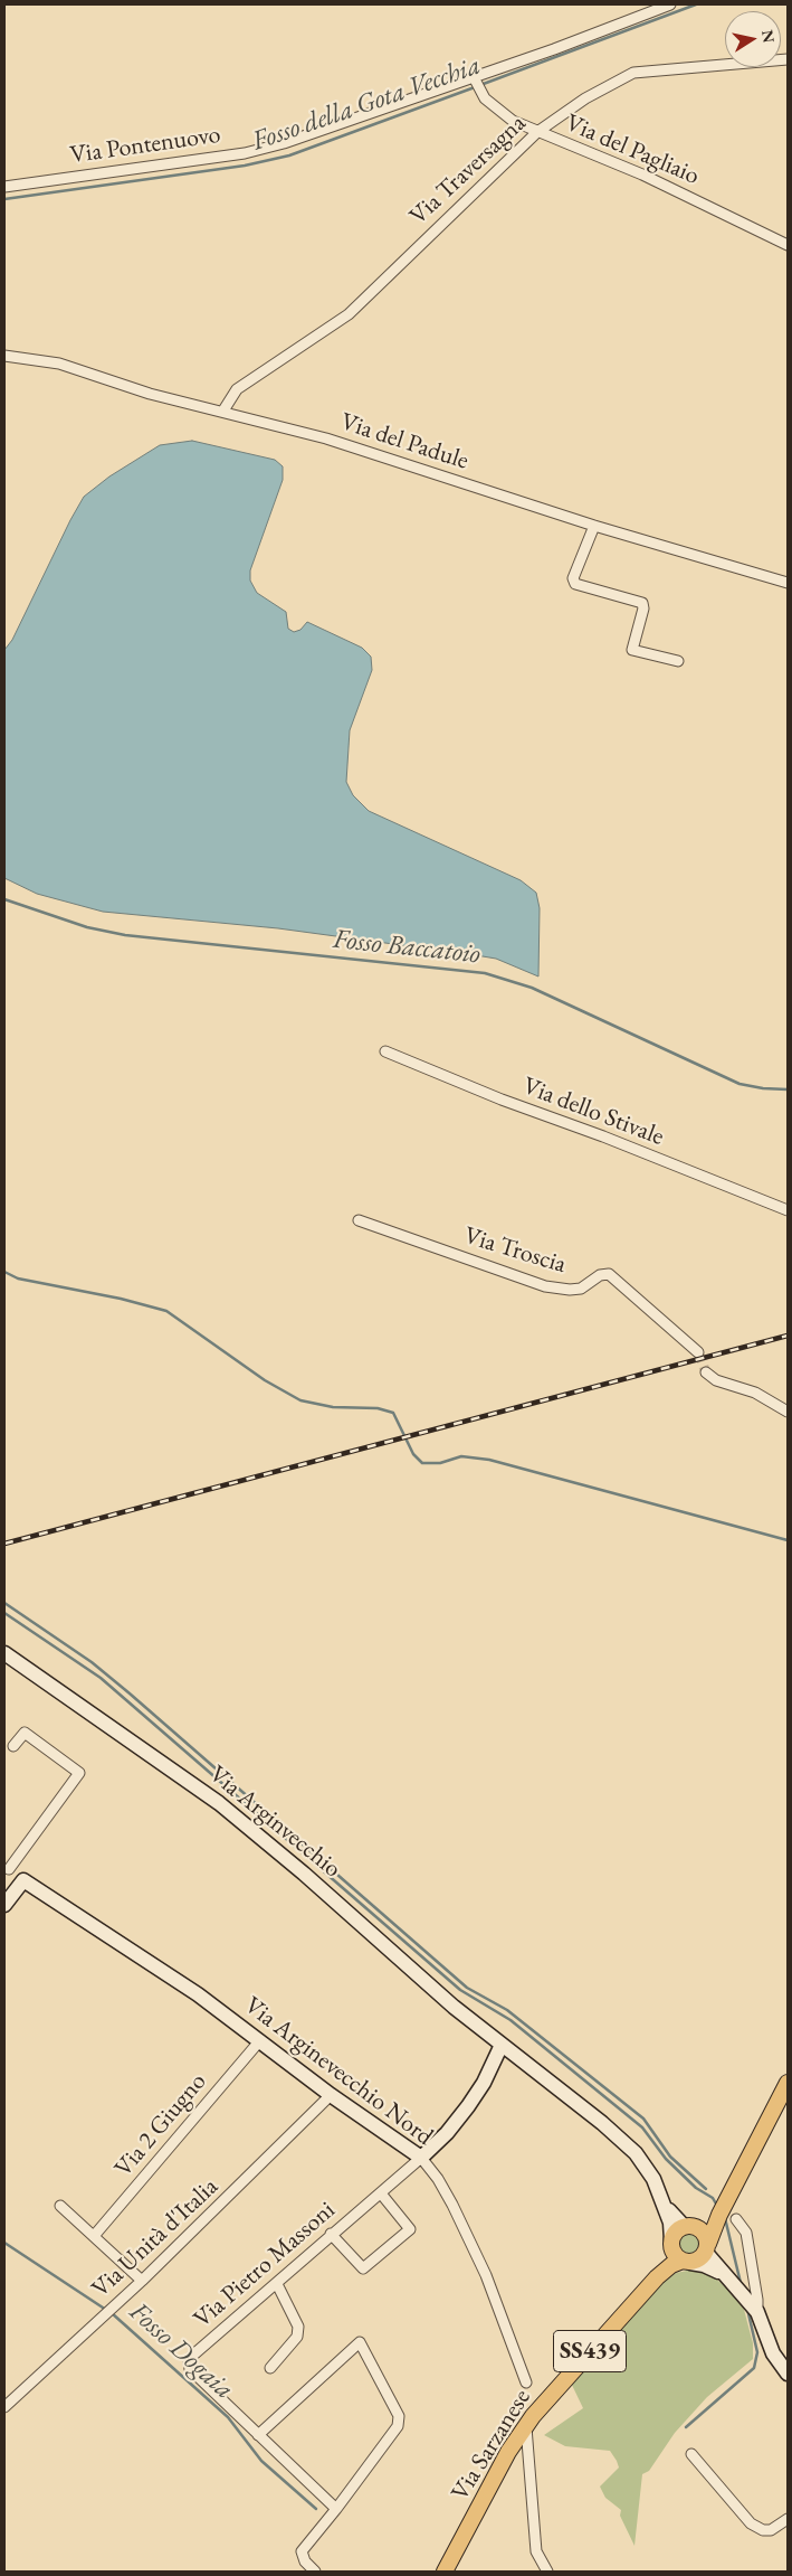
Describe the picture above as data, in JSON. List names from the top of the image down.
{
  "streets": {
    "main road": [
      "Via Arginvecchio",
      "Via Arginevecchio Nord",
      "SS439",
      "Via Sarzanese"
    ],
    "street": [
      "Via Pontenuovo",
      "Via del Pagliaio",
      "Via Traversagna",
      "Via del Padule",
      "Via dello Stivale",
      "Via Troscia",
      "Via 2 Giugno",
      "Via Unità d'Italia",
      "Via Pietro Massoni"
    ]
  },
  "crossings": [
    ["Via Pontenuovo", "Via del Pagliaio"],
    ["Via del Pagliaio", "Via Traversagna"],
    ["Via Traversagna", "Via del Padule"],
    ["Via Arginevecchio Nord", "Via 2 Giugno"],
    ["Via Arginevecchio Nord", "Via Unità d'Italia"],
    ["Via Arginevecchio Nord", "Via Pietro Massoni"],
    ["SS439", "Via Sarzanese"]
  ],
  "water": ["Fosso della Gota Vecchia", "Fosso Baccatoio", "Fosso Dogaia"],
  "north": "right"
}
